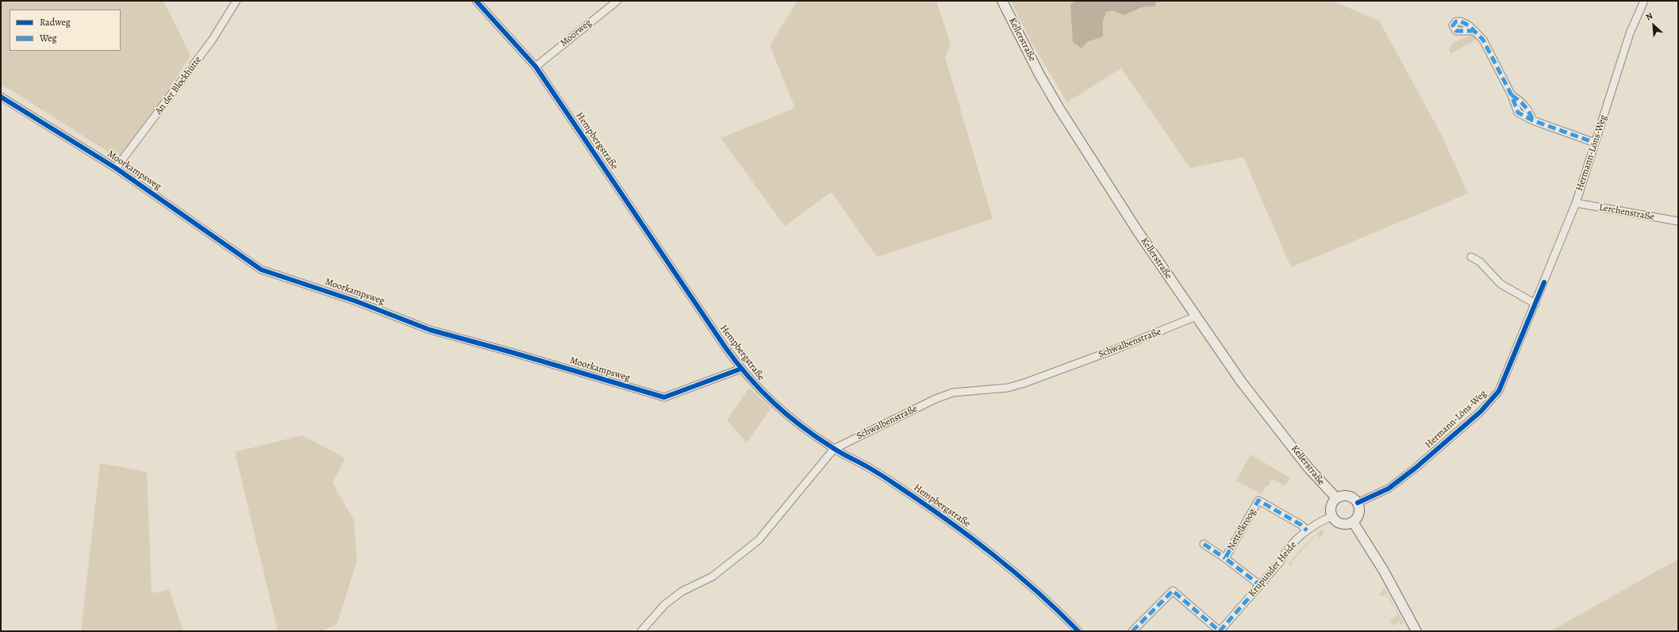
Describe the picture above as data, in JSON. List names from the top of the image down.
{
  "streets": {
    "main road": ["Kellerstraße"],
    "street": [
      "Moorweg",
      "An der Blockhütte",
      "Hempbergstraße",
      "Hermann-Löns-Weg",
      "Moorkampsweg",
      "Lerchenstraße",
      "Schwalbenstraße",
      "Nettelkroog",
      "Krupunder Heide"
    ]
  },
  "crossings": [
    ["Moorweg", "Hempbergstraße"],
    ["Kellerstraße", "Hermann-Löns-Weg"],
    ["Kellerstraße", "Schwalbenstraße"],
    ["Kellerstraße", "Krupunder Heide"],
    ["An der Blockhütte", "Moorkampsweg"],
    ["Hempbergstraße", "Moorkampsweg"],
    ["Hempbergstraße", "Schwalbenstraße"],
    ["Hermann-Löns-Weg", "Lerchenstraße"],
    ["Hermann-Löns-Weg", "Krupunder Heide"],
    ["Nettelkroog", "Krupunder Heide"]
  ],
  "legend": ["Radweg", "Weg"],
  "north": "top left"
}
